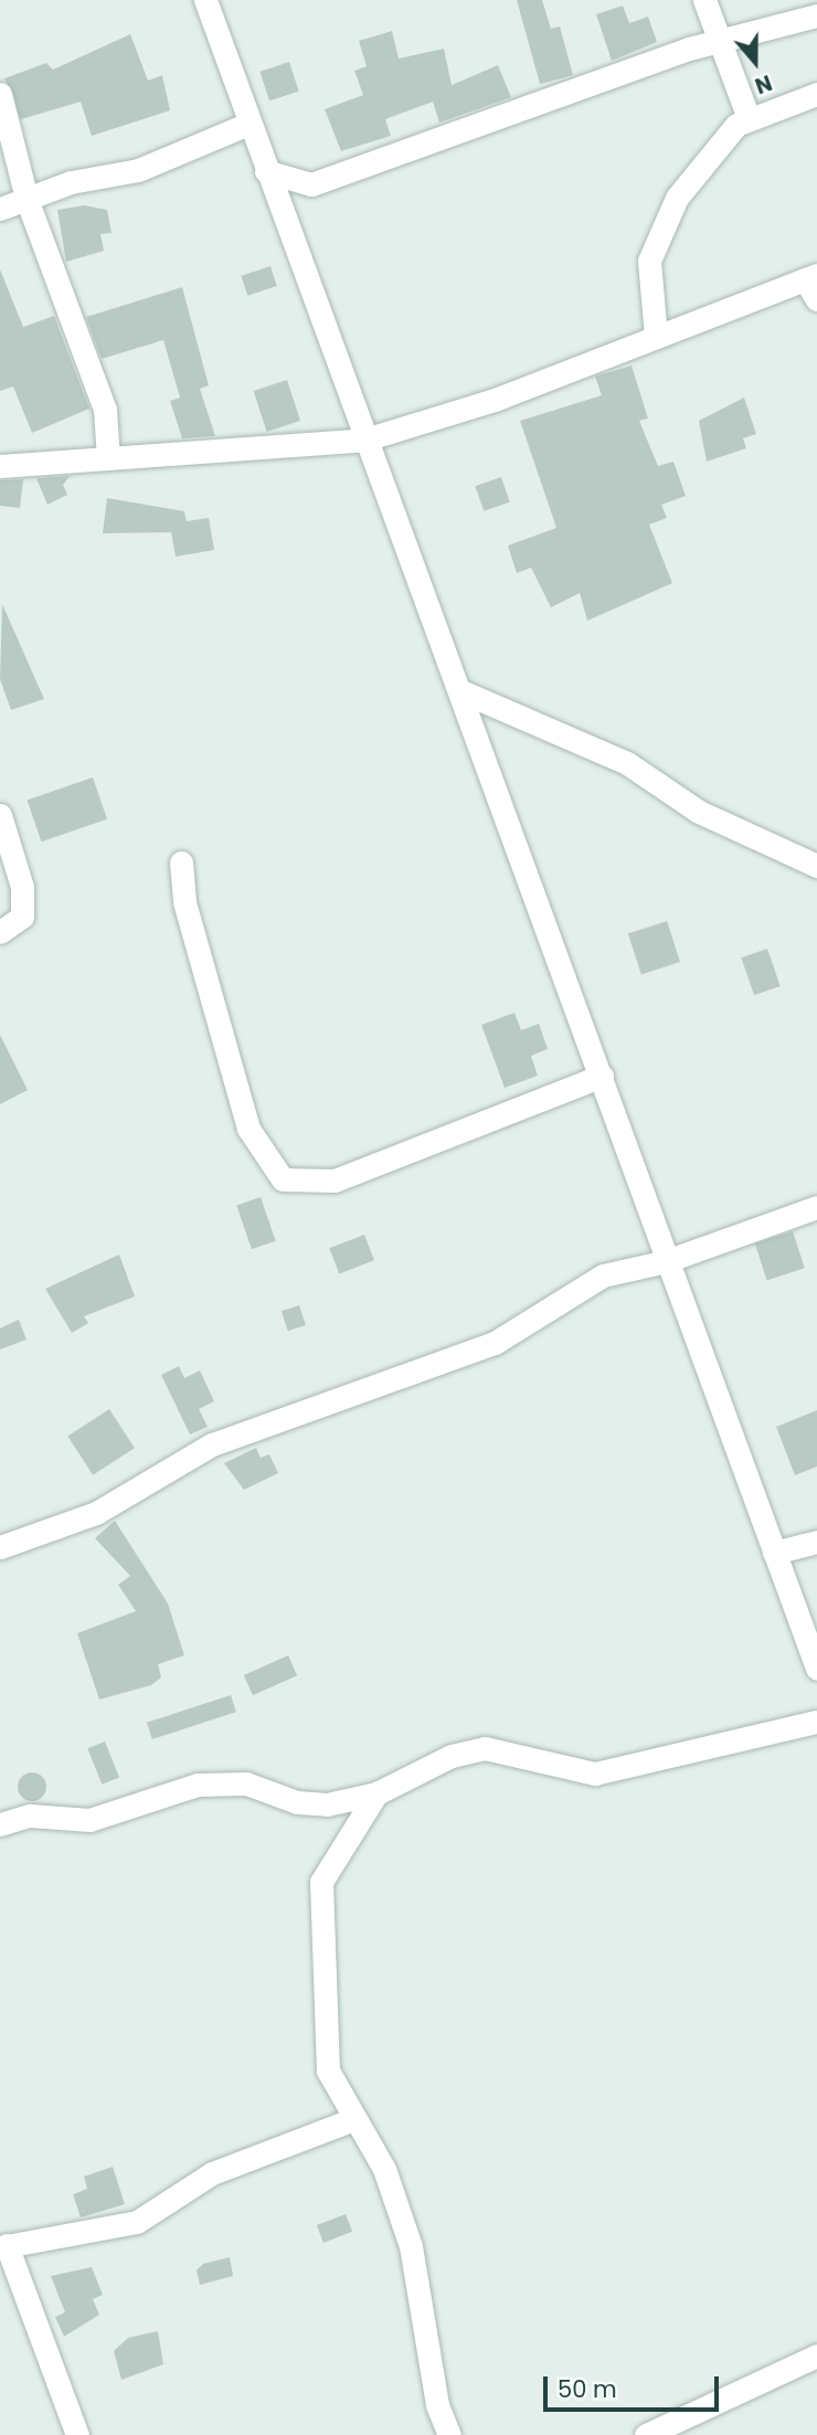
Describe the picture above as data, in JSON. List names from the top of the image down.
{
  "scale_bar": "50 m",
  "north": "bottom"
}
